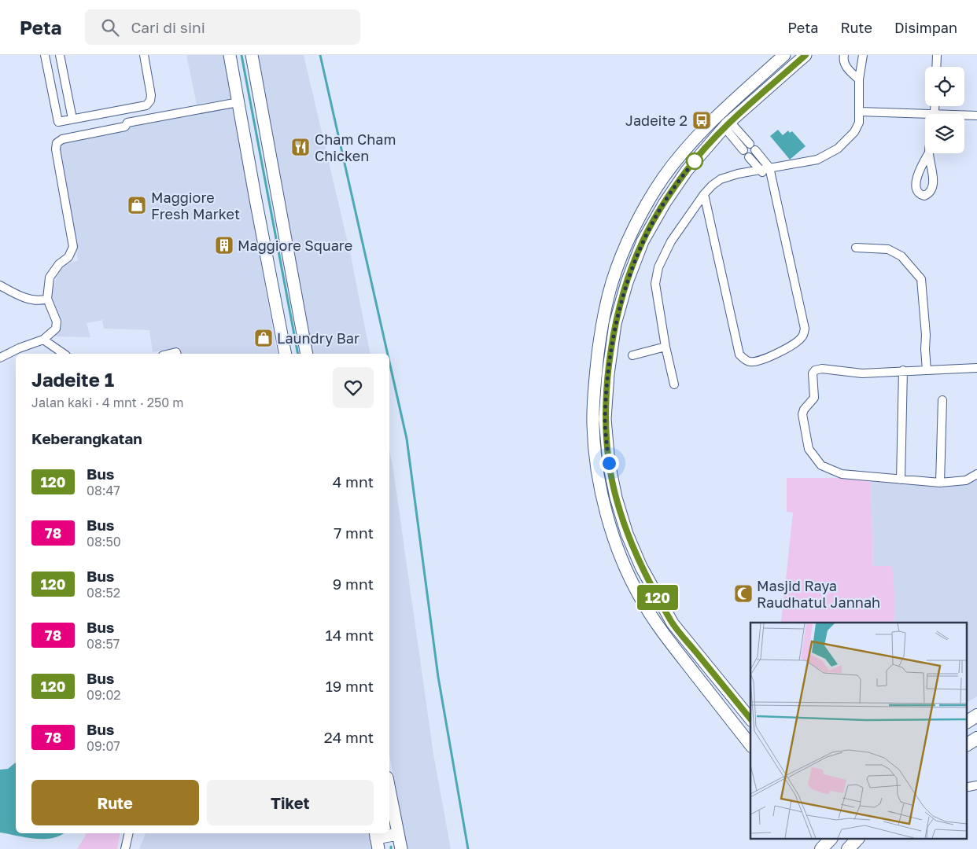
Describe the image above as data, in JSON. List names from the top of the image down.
{
  "places": {
    "bus stop": ["Jadeite 2"],
    "restaurant": ["Cham Cham Chicken"],
    "shop": ["Maggiore Fresh Market", "Laundry Bar"],
    "building": ["Maggiore Square"],
    "mosque": ["Masjid Raya Raudhatul Jannah"]
  },
  "lines": ["bus line 120"],
  "page": {
    "header": "Peta",
    "search": "Cari di sini",
    "nav": ["Peta", "Rute", "Disimpan"],
    "on_map": "120",
    "heading": [
      ["Jadeite 1", "Jalan kaki · 4 mnt · 250 m"],
      "Keberangkatan"
    ],
    "list": [
      {
        "mark": "120",
        "name": "Bus",
        "note": "08:47",
        "value": "4 mnt"
      },
      {
        "mark": "78",
        "name": "Bus",
        "note": "08:50",
        "value": "7 mnt"
      },
      {
        "mark": "120",
        "name": "Bus",
        "note": "08:52",
        "value": "9 mnt"
      },
      {
        "mark": "78",
        "name": "Bus",
        "note": "08:57",
        "value": "14 mnt"
      },
      {
        "mark": "120",
        "name": "Bus",
        "note": "09:02",
        "value": "19 mnt"
      },
      {
        "mark": "78",
        "name": "Bus",
        "note": "09:07",
        "value": "24 mnt"
      }
    ],
    "buttons": ["Rute", "Tiket"]
  }
}
